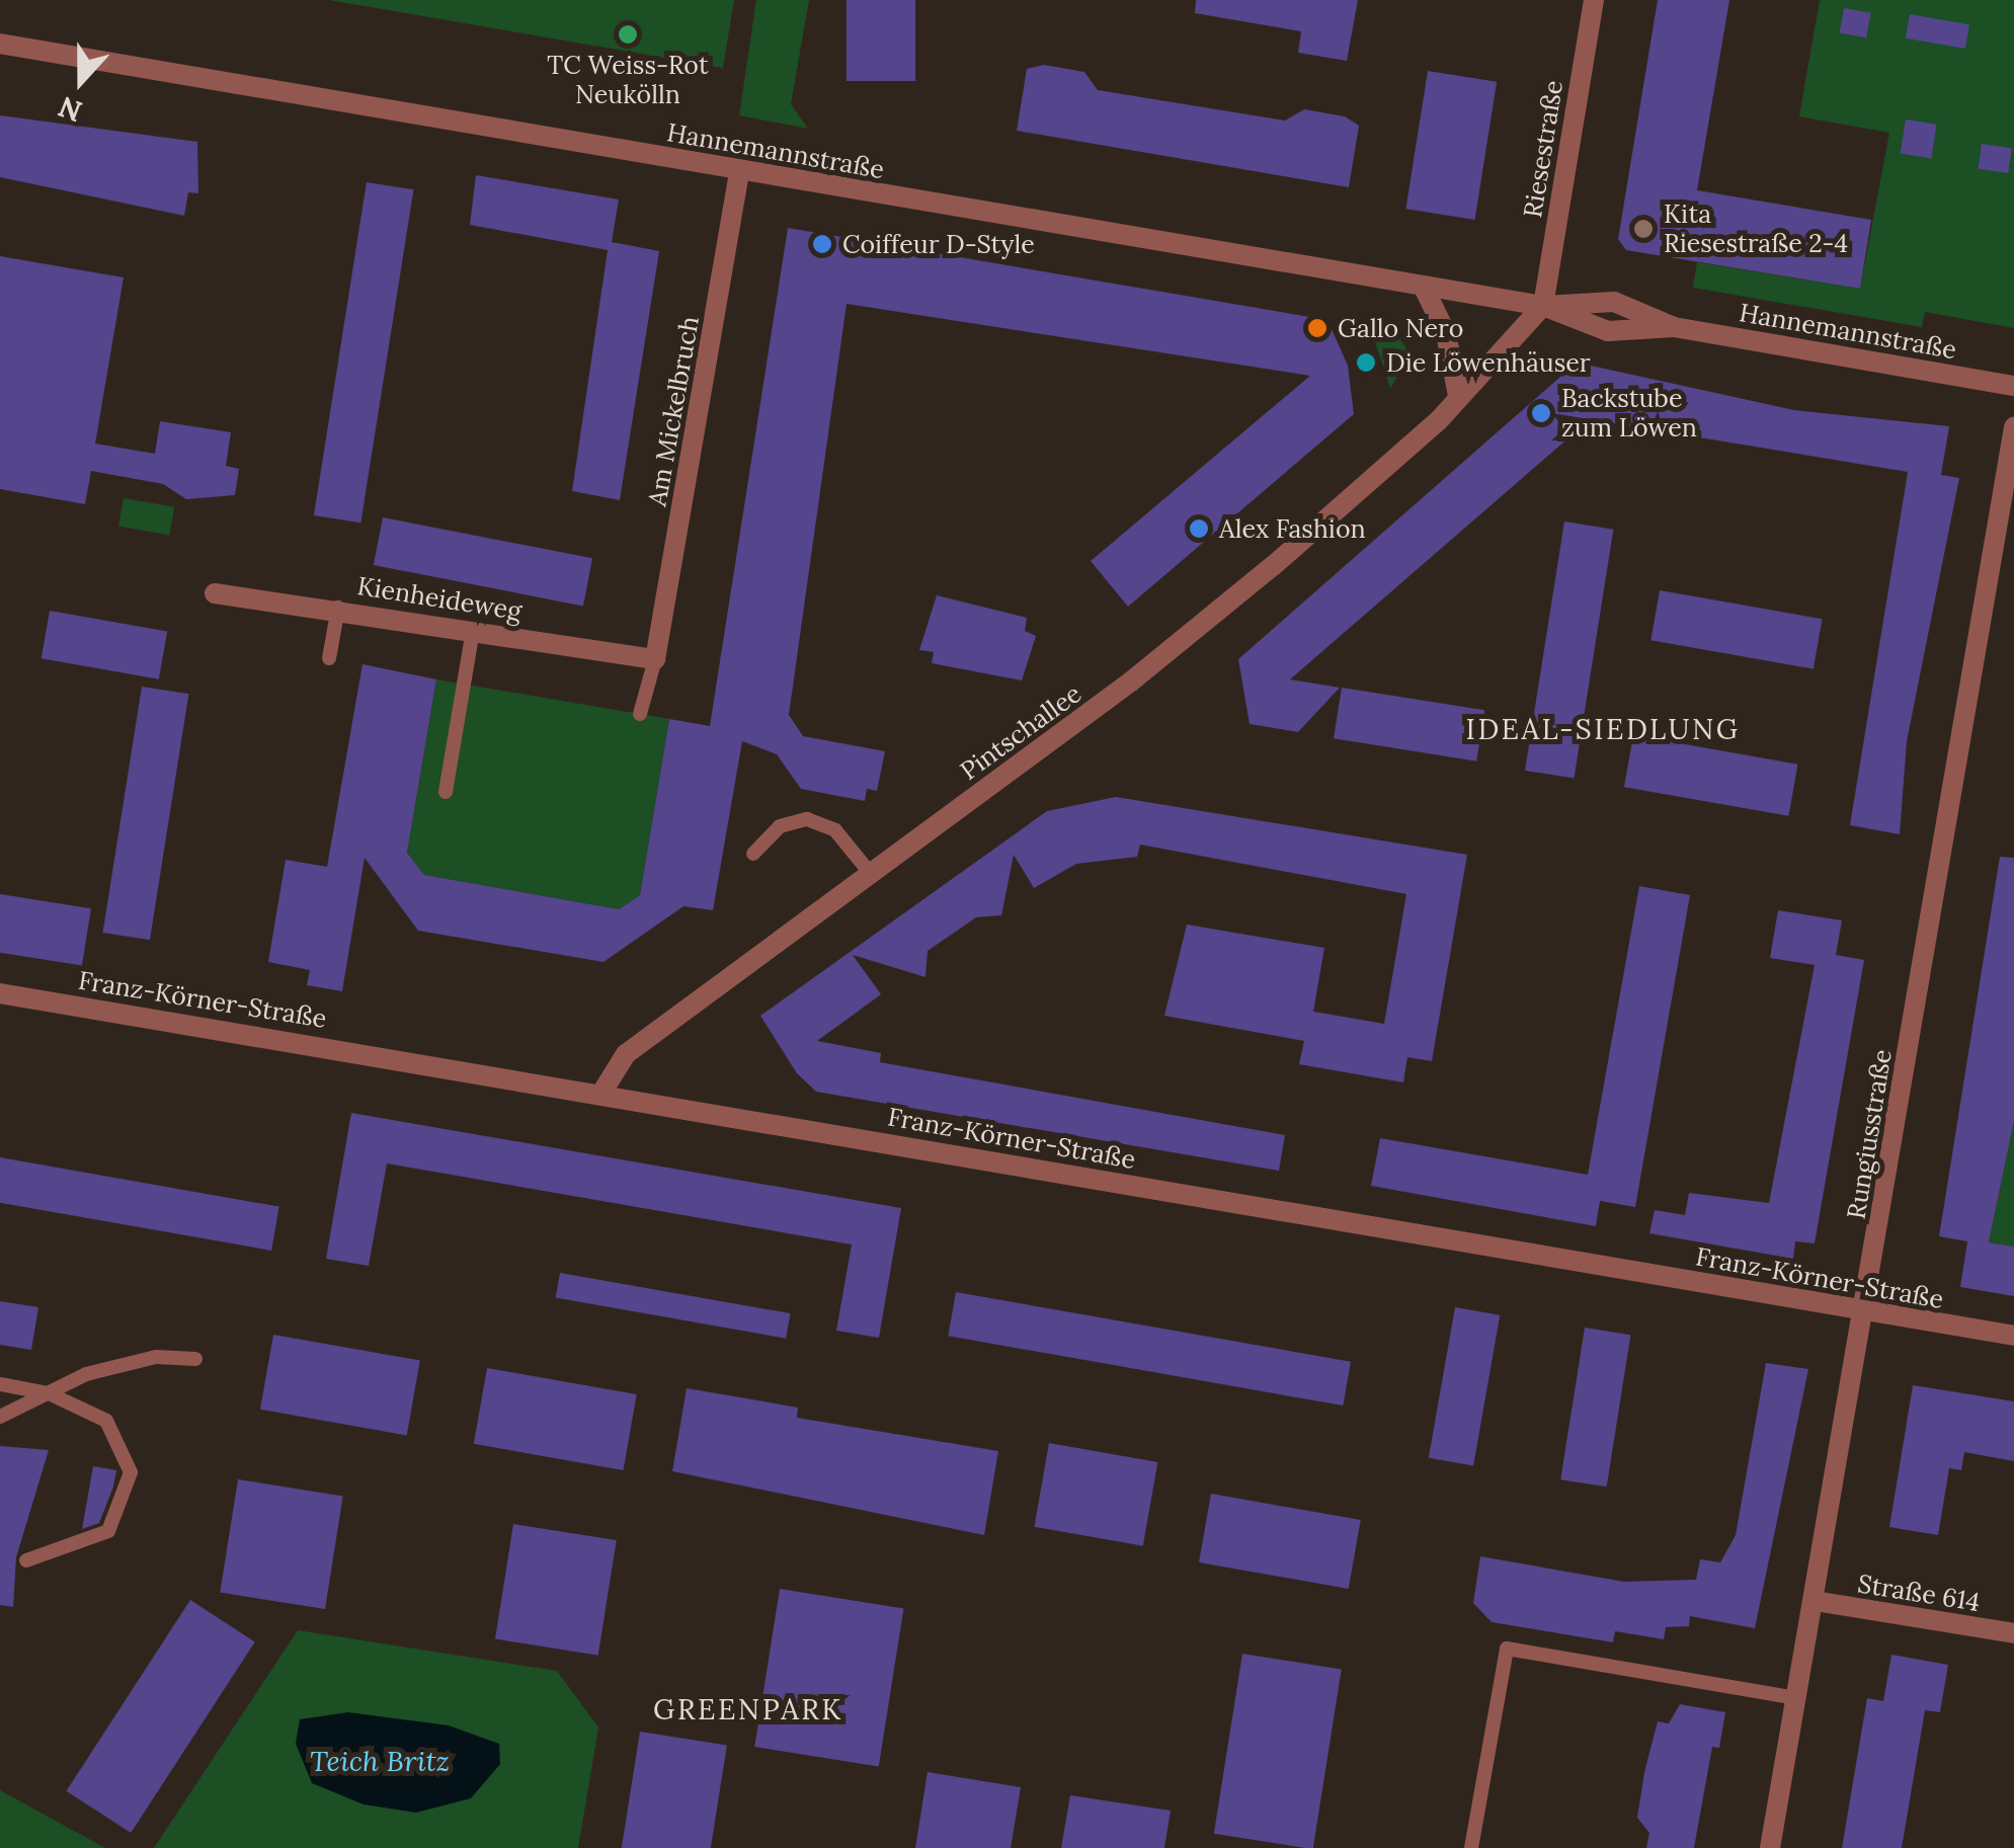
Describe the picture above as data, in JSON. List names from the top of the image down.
{
  "streets": {
    "street": [
      "Riesestraße",
      "Hannemannstraße",
      "Am Mickelbruch",
      "Kienheideweg",
      "Pintschallee",
      "Franz-Körner-Straße",
      "Rungiusstraße",
      "Straße 614"
    ]
  },
  "crossings": [
    ["Riesestraße", "Hannemannstraße"],
    ["Riesestraße", "Pintschallee"],
    ["Hannemannstraße", "Am Mickelbruch"],
    ["Hannemannstraße", "Pintschallee"],
    ["Am Mickelbruch", "Kienheideweg"],
    ["Pintschallee", "Franz-Körner-Straße"],
    ["Franz-Körner-Straße", "Rungiusstraße"],
    ["Rungiusstraße", "Straße 614"]
  ],
  "districts": ["IDEAL-SIEDLUNG", "GREENPARK"],
  "water": ["Teich Britz"],
  "places": [
    "TC Weiss-Rot Neukölln",
    "Kita Riesestraße 2-4",
    "Coiffeur D-Style",
    "Gallo Nero",
    "Die Löwenhäuser",
    "Backstube zum Löwen",
    "Alex Fashion"
  ],
  "north": "bottom"
}
